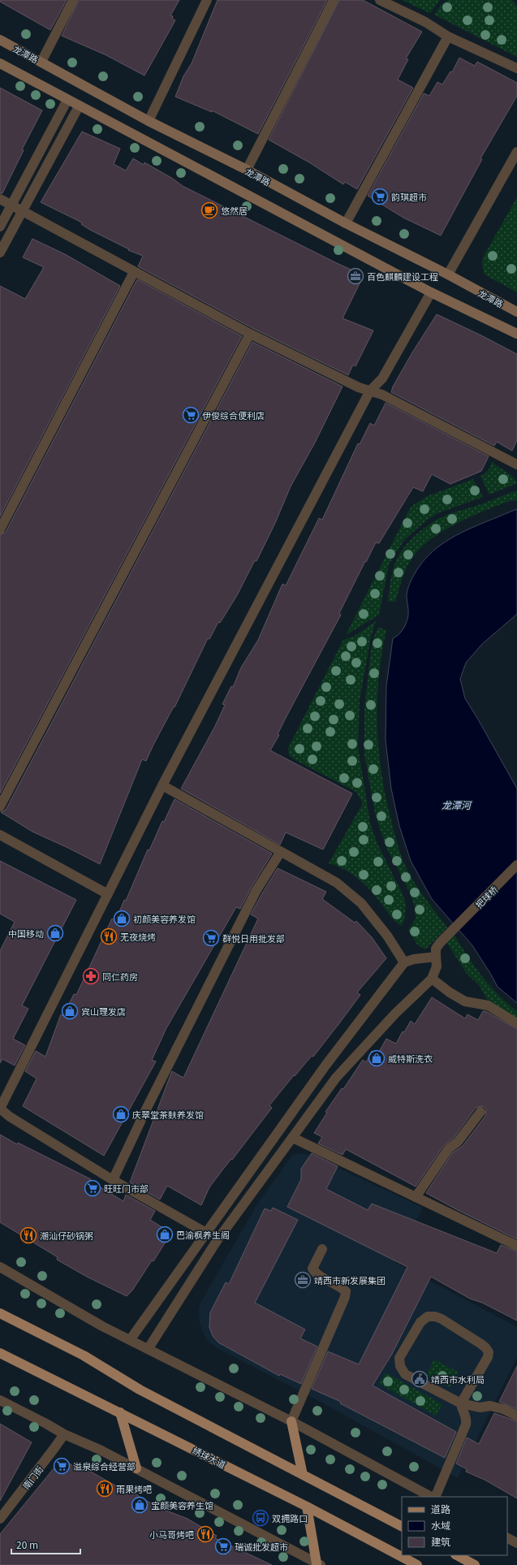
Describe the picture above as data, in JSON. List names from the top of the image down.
{
  "streets": {
    "main road": ["龙潭路", "绣球大道"],
    "street": ["把球桥", "南门街"]
  },
  "water": ["龙潭河"],
  "places": {
    "supermarket": [
      "韵琪超市",
      "伊俊综合便利店",
      "群悦日用批发部",
      "旺旺门市部",
      "溢泉综合经营部",
      "瑞诚批发超市"
    ],
    "cafe": ["悠然居"],
    "office": ["百色麒麟建设工程", "靖西市新发展集团"],
    "shop": [
      "初颜美容养发馆",
      "中国移动",
      "宾山理发店",
      "威特斯洗衣",
      "庆翠堂茶麸养发馆",
      "巴渝枫养生阁",
      "宝颜美容养生馆"
    ],
    "restaurant": [
      "无夜烧烤",
      "潮汕仔砂锅粥",
      "雨果烤吧",
      "小马哥烤吧"
    ],
    "pharmacy": ["同仁药房"],
    "public building": ["靖西市水利局"],
    "bus stop": ["双拥路口"]
  },
  "legend": ["道路", "水域", "建筑"],
  "scale_bar": "20 m"
}
